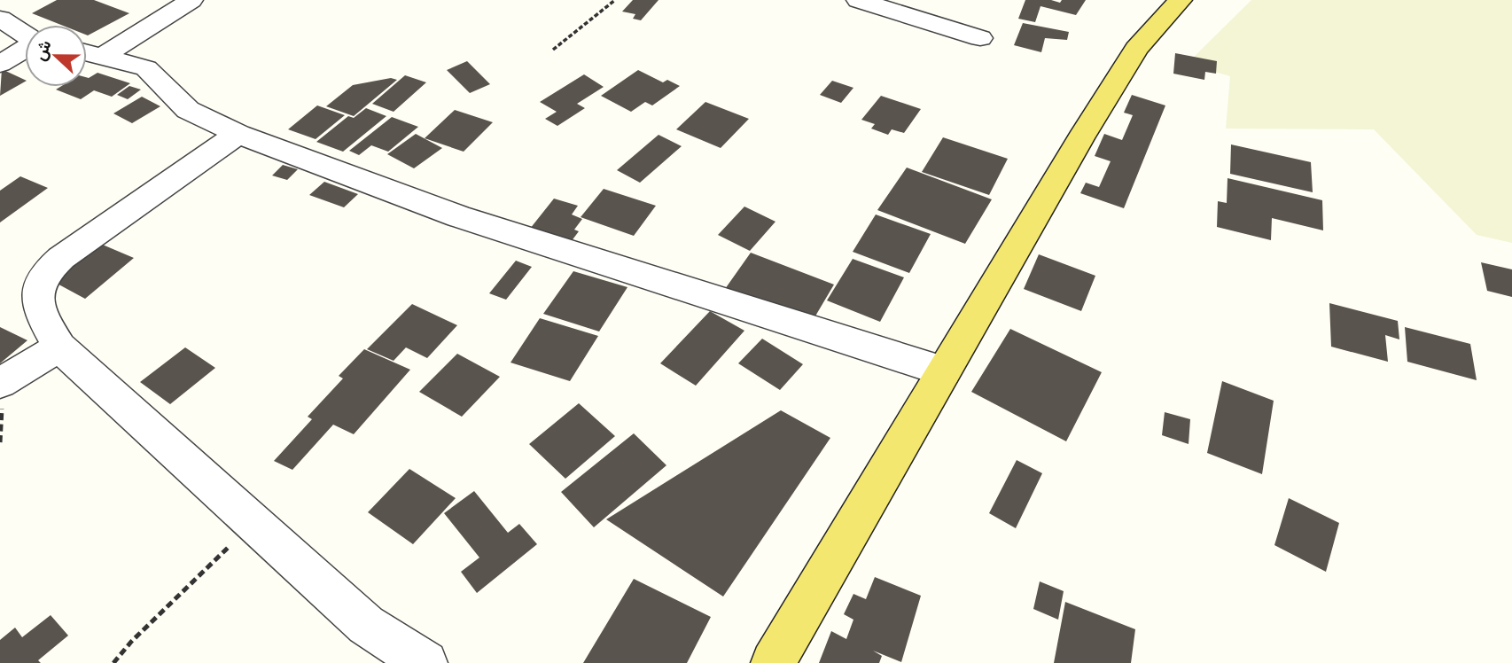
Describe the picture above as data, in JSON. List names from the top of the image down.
{
  "north": "left"
}
